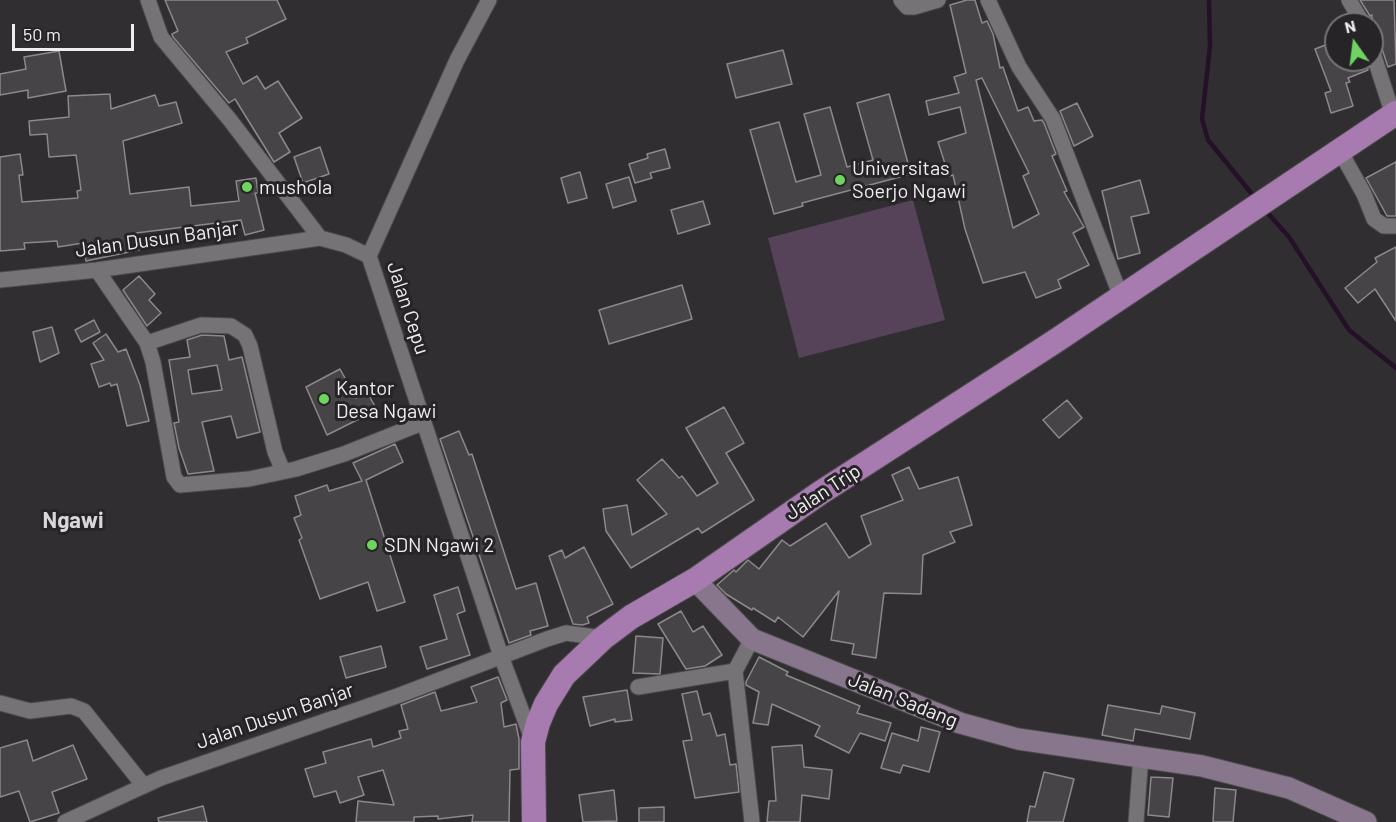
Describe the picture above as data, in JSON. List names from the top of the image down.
{
  "streets": {
    "highway": ["Jalan Trip"],
    "main road": ["Jalan Sadang"],
    "street": ["Jalan Dusun Banjar", "Jalan Cepu"]
  },
  "crossings": [
    ["Jalan Dusun Banjar", "Jalan Cepu"],
    ["Jalan Dusun Banjar", "Jalan Trip"],
    ["Jalan Cepu", "Jalan Trip"],
    ["Jalan Trip", "Jalan Sadang"]
  ],
  "districts": ["Ngawi"],
  "places": [
    "Universitas Soerjo Ngawi",
    "mushola",
    "Kantor Desa Ngawi",
    "SDN Ngawi 2"
  ],
  "scale_bar": "50 m",
  "north": "top"
}
